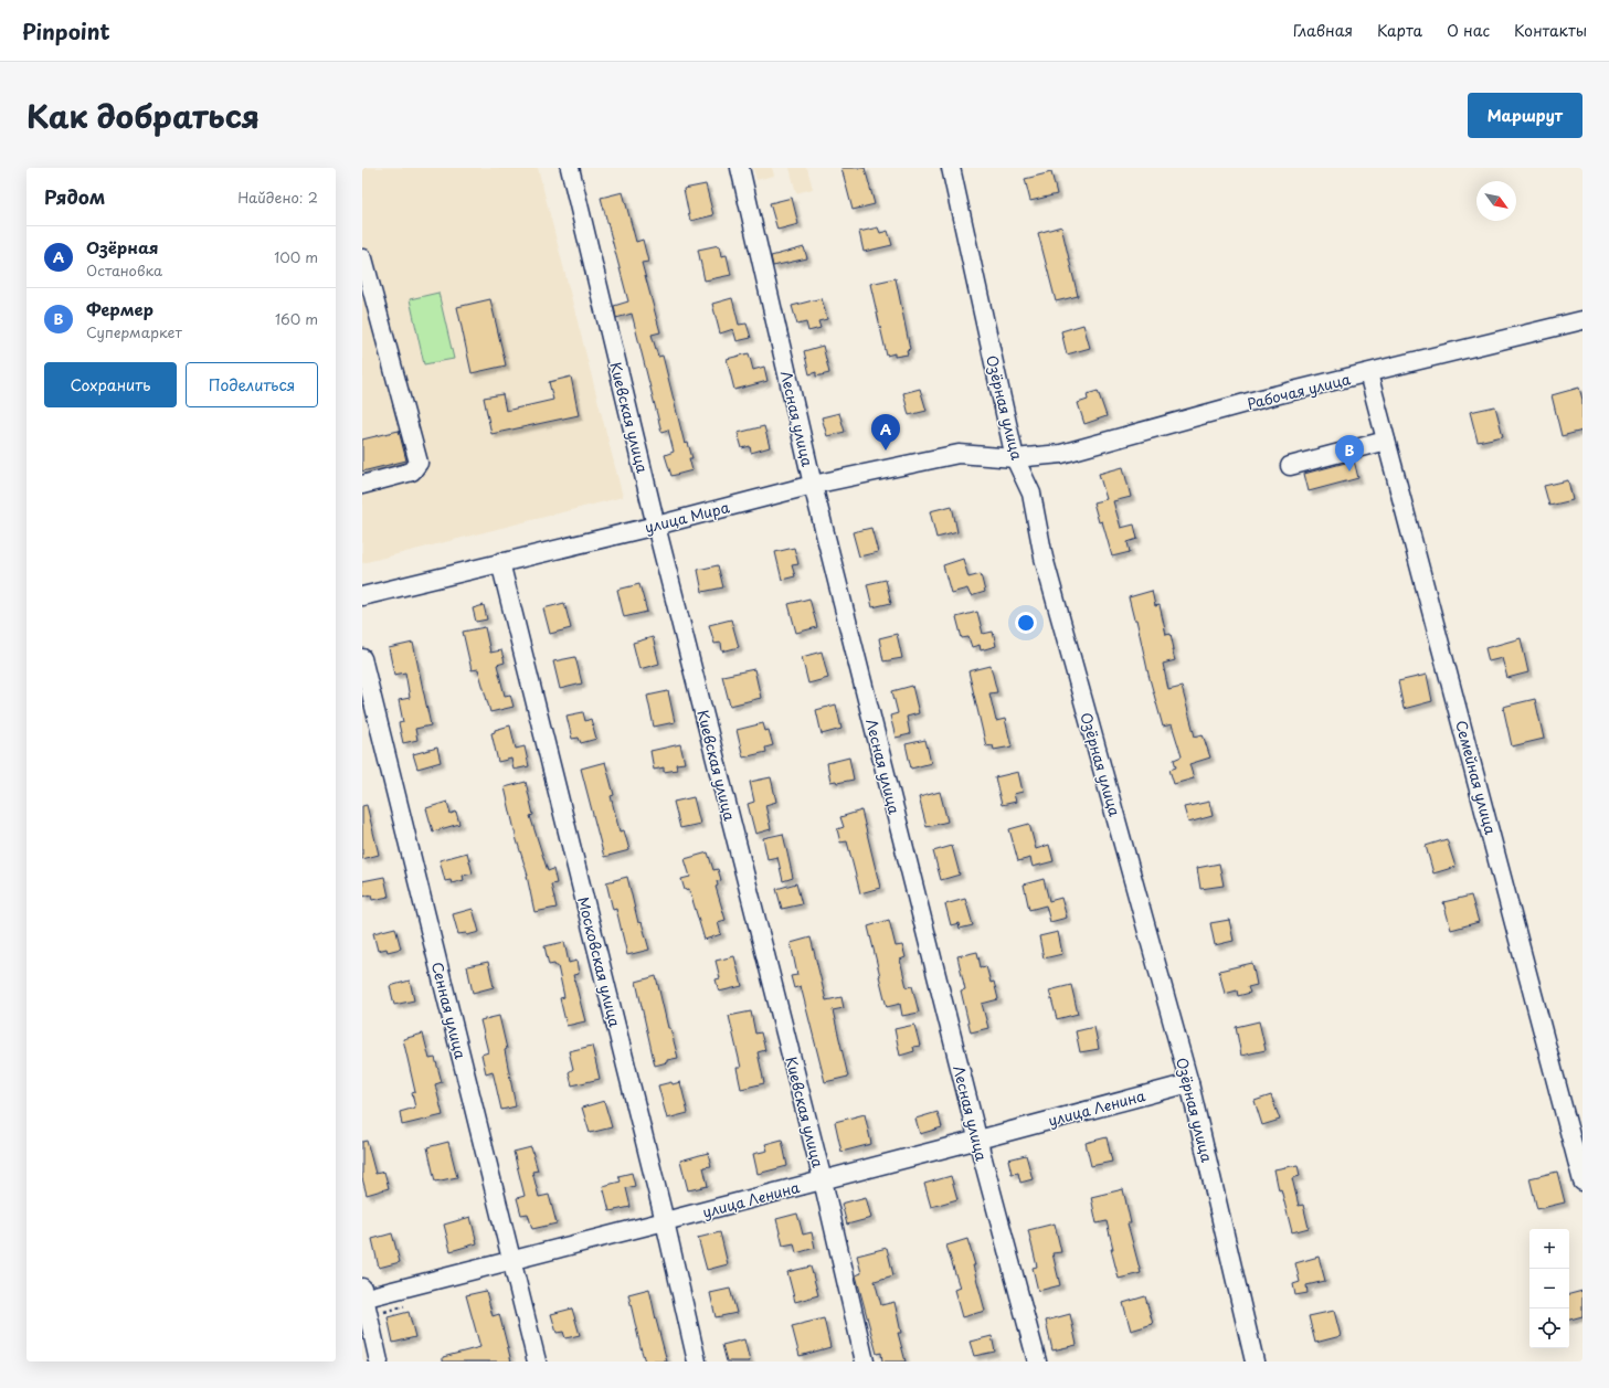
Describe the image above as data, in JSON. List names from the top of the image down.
{
  "streets": {
    "street": [
      "Рабочая улица",
      "Озёрная улица",
      "Киевская улица",
      "Лесная улица",
      "улица Мира",
      "Семейная улица",
      "Московская улица",
      "Сенная улица",
      "улица Ленина"
    ]
  },
  "crossings": [
    ["Рабочая улица", "Озёрная улица"],
    ["Рабочая улица", "улица Мира"],
    ["Рабочая улица", "Семейная улица"],
    ["Озёрная улица", "улица Мира"],
    ["Озёрная улица", "улица Ленина"],
    ["Киевская улица", "улица Мира"],
    ["Киевская улица", "улица Ленина"],
    ["Лесная улица", "улица Мира"],
    ["Лесная улица", "улица Ленина"],
    ["улица Мира", "Московская улица"],
    ["Московская улица", "улица Ленина"],
    ["Сенная улица", "улица Ленина"]
  ],
  "north": "bottom right",
  "page": {
    "header": "Pinpoint",
    "nav": [
      "Главная",
      "Карта",
      "О нас",
      "Контакты"
    ],
    "title": "Как добраться",
    "buttons": [
      "Маршрут",
      ["Сохранить", "Поделиться"]
    ],
    "heading": ["Рядом", "Найдено: 2"],
    "list": [
      {
        "mark": "A",
        "name": "Озёрная",
        "note": "Остановка",
        "value": "100 m"
      },
      {
        "mark": "B",
        "name": "Фермер",
        "note": "Супермаркет",
        "value": "160 m"
      }
    ],
    "pins": ["A", "B"],
    "map_buttons": ["+", "−"]
  }
}
